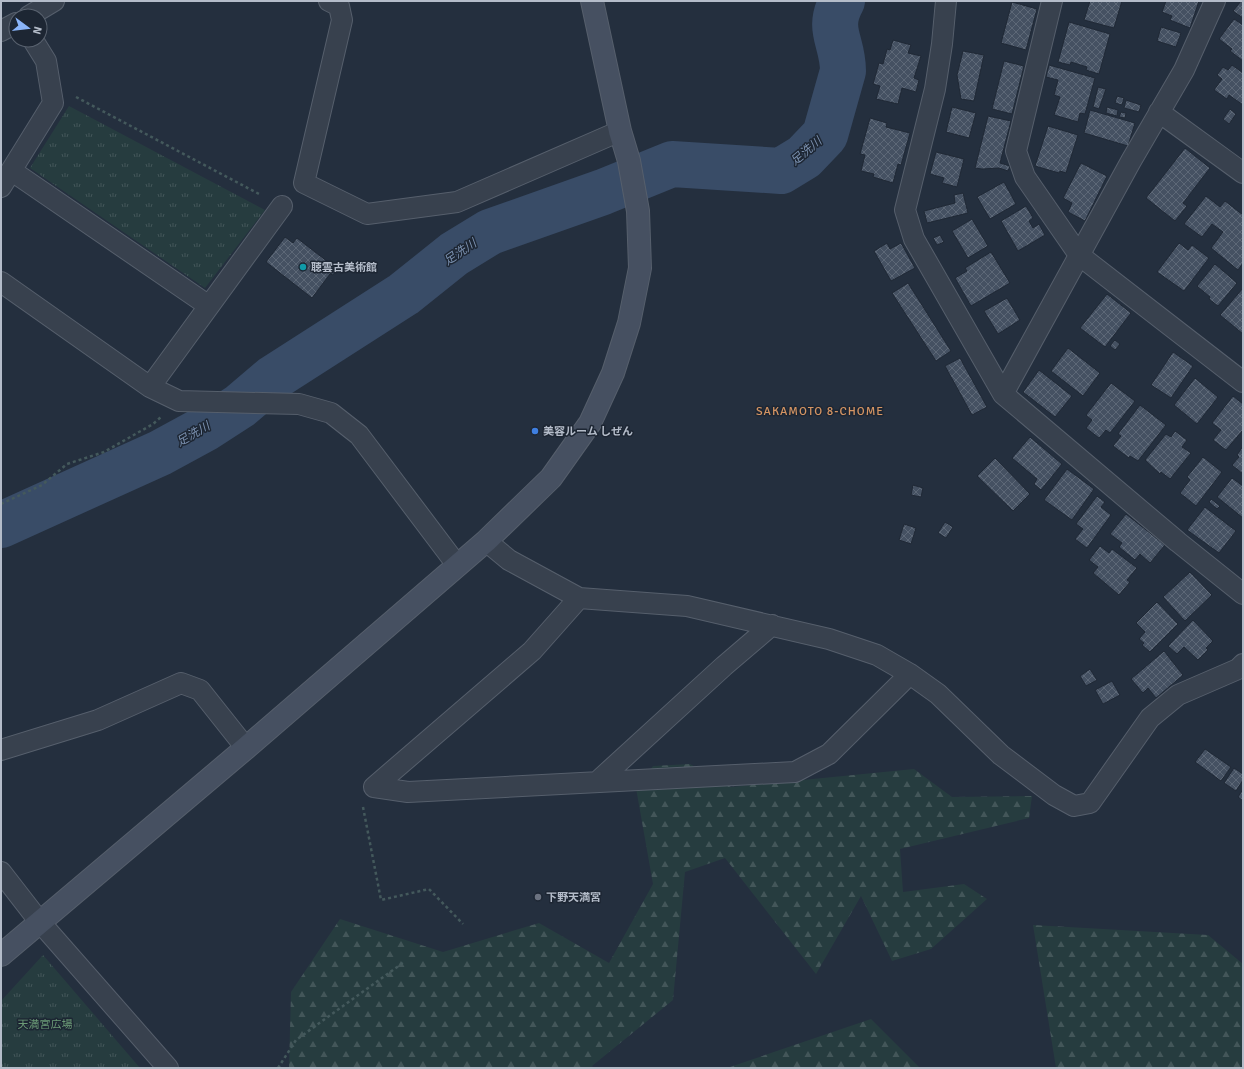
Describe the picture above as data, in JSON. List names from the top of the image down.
{
  "districts": ["SAKAMOTO 8-CHOME"],
  "water": ["足洗川"],
  "parks": ["天満宮広場"],
  "places": ["聴雲古美術館", "美容ルーム しぜん", "下野天満宮"],
  "north": "right"
}
